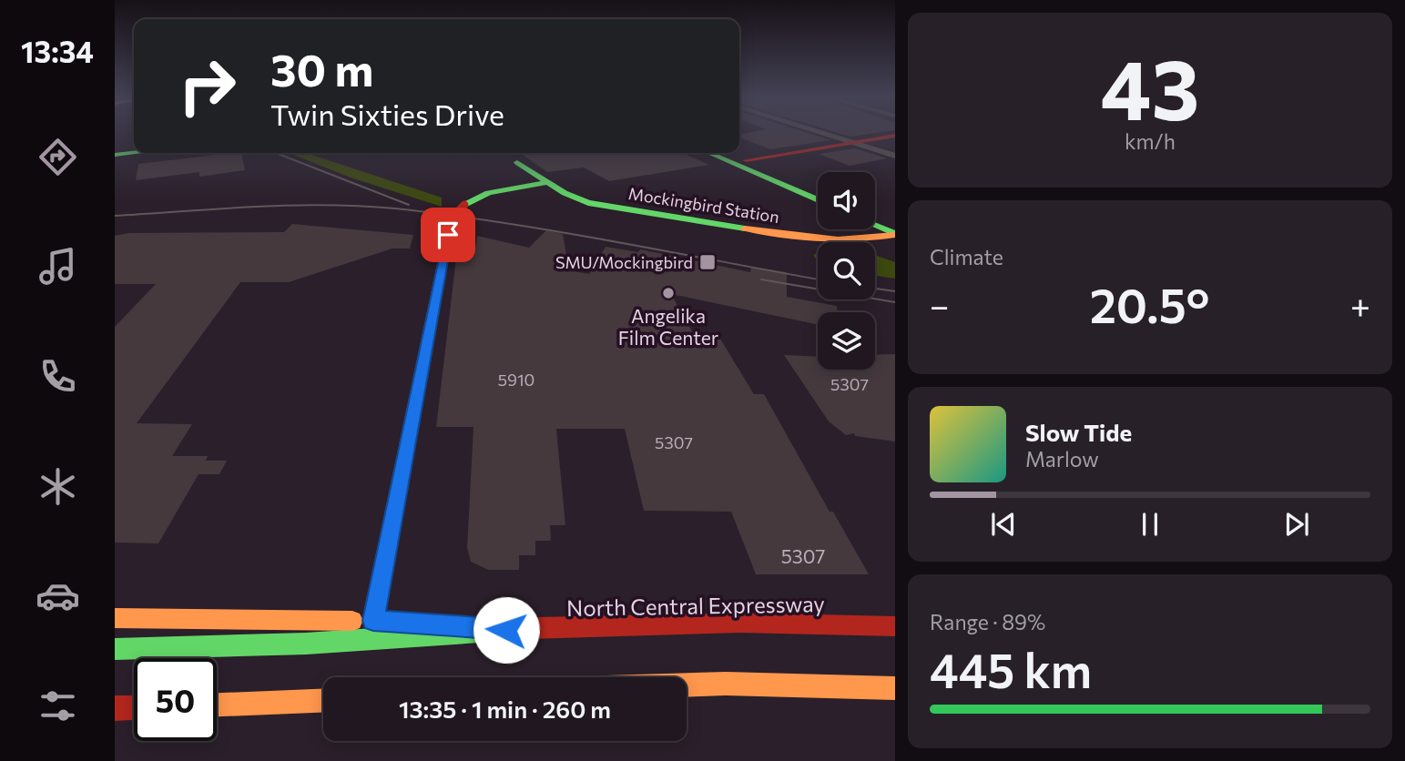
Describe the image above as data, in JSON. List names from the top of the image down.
{
  "streets": {
    "main road": ["Mockingbird Station", "North Central Expressway"]
  },
  "places": {
    "transit": ["SMU/Mockingbird"],
    "other": ["Angelika Film Center"]
  },
  "house_numbers": [
    "5910",
    "5307",
    "5307",
    "5307"
  ],
  "page": {
    "tabs": "13:34",
    "tile": [
      ["43", "km/h"],
      "Climate",
      ["Range · 89%", "445 km"]
    ],
    "turn": ["30 m", "Twin Sixties Drive"],
    "heat": ["−", "20.5°", "+"],
    "song": ["Slow Tide", "Marlow"],
    "limit": "50",
    "trip": "13:35 · 1 min · 260 m"
  }
}
